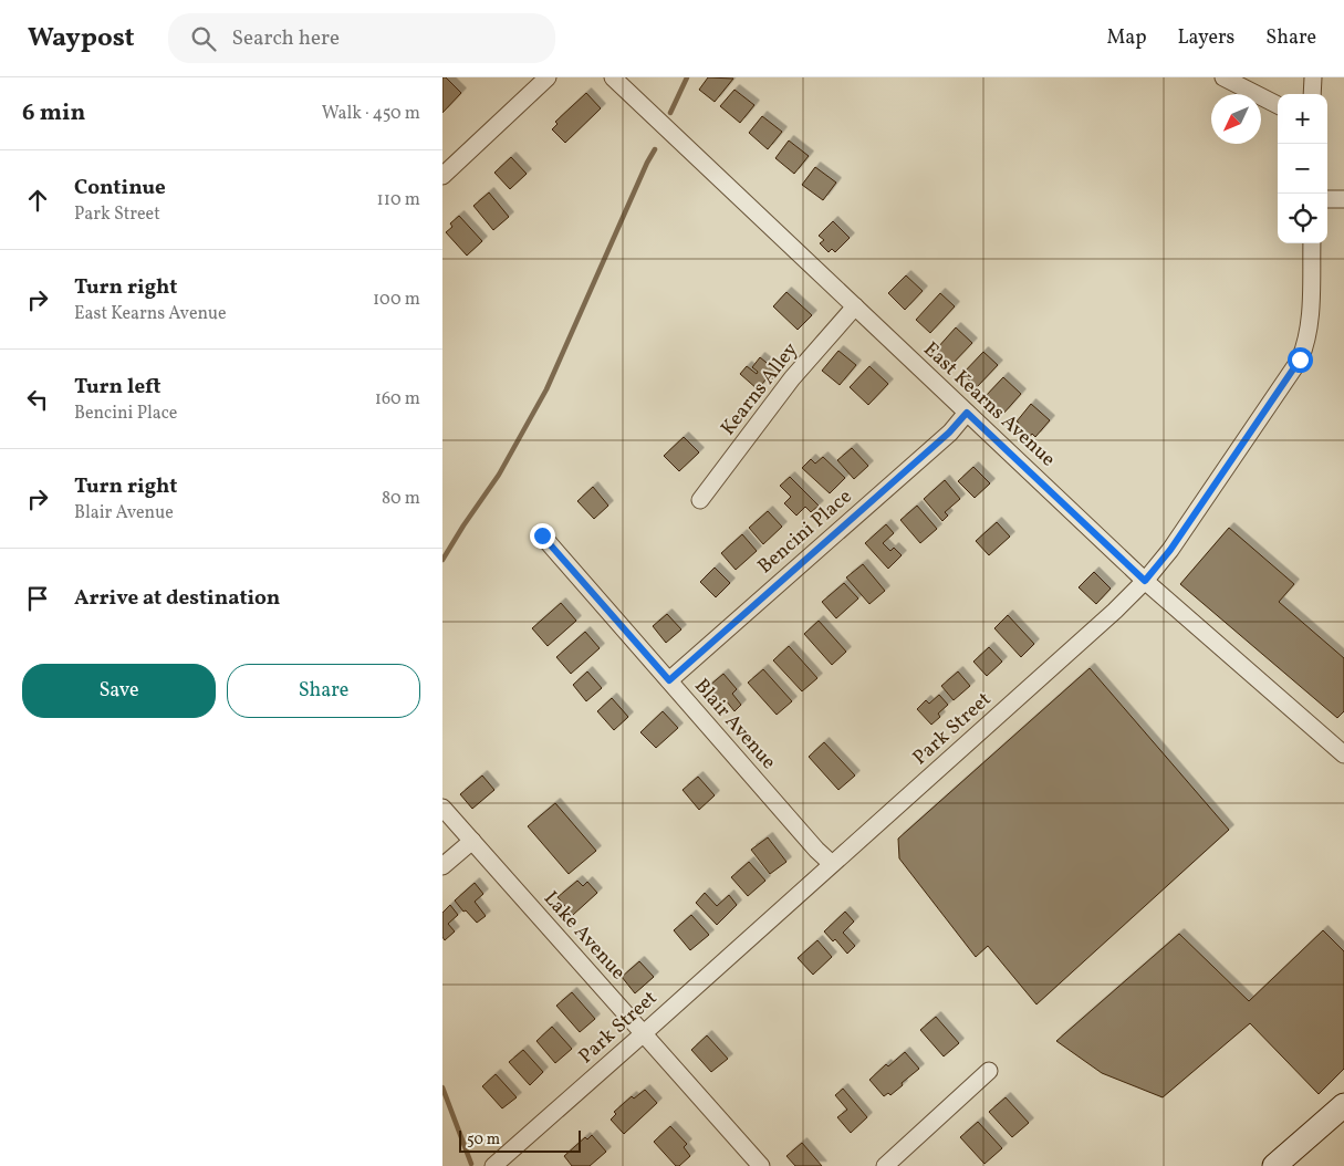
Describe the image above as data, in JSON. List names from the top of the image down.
{
  "streets": {
    "street": [
      "Kearns Alley",
      "East Kearns Avenue",
      "Bencini Place",
      "Blair Avenue",
      "Park Street",
      "Lake Avenue"
    ]
  },
  "crossings": [
    ["Kearns Alley", "East Kearns Avenue"],
    ["East Kearns Avenue", "Bencini Place"],
    ["East Kearns Avenue", "Park Street"],
    ["Bencini Place", "Blair Avenue"],
    ["Blair Avenue", "Park Street"],
    ["Park Street", "Lake Avenue"]
  ],
  "scale_bar": "50 m",
  "north": "bottom left",
  "page": {
    "header": "Waypost",
    "search": "Search here",
    "nav": ["Map", "Layers", "Share"],
    "heading": ["6 min", "Walk · 450 m"],
    "map_buttons": ["+", "−"],
    "list": [
      ["Continue", "Park Street", "110 m"],
      ["Turn right", "East Kearns Avenue", "100 m"],
      ["Turn left", "Bencini Place", "160 m"],
      ["Turn right", "Blair Avenue", "80 m"],
      "Arrive at destination"
    ],
    "buttons": ["Save", "Share"],
    "scale": "50 m"
  }
}
